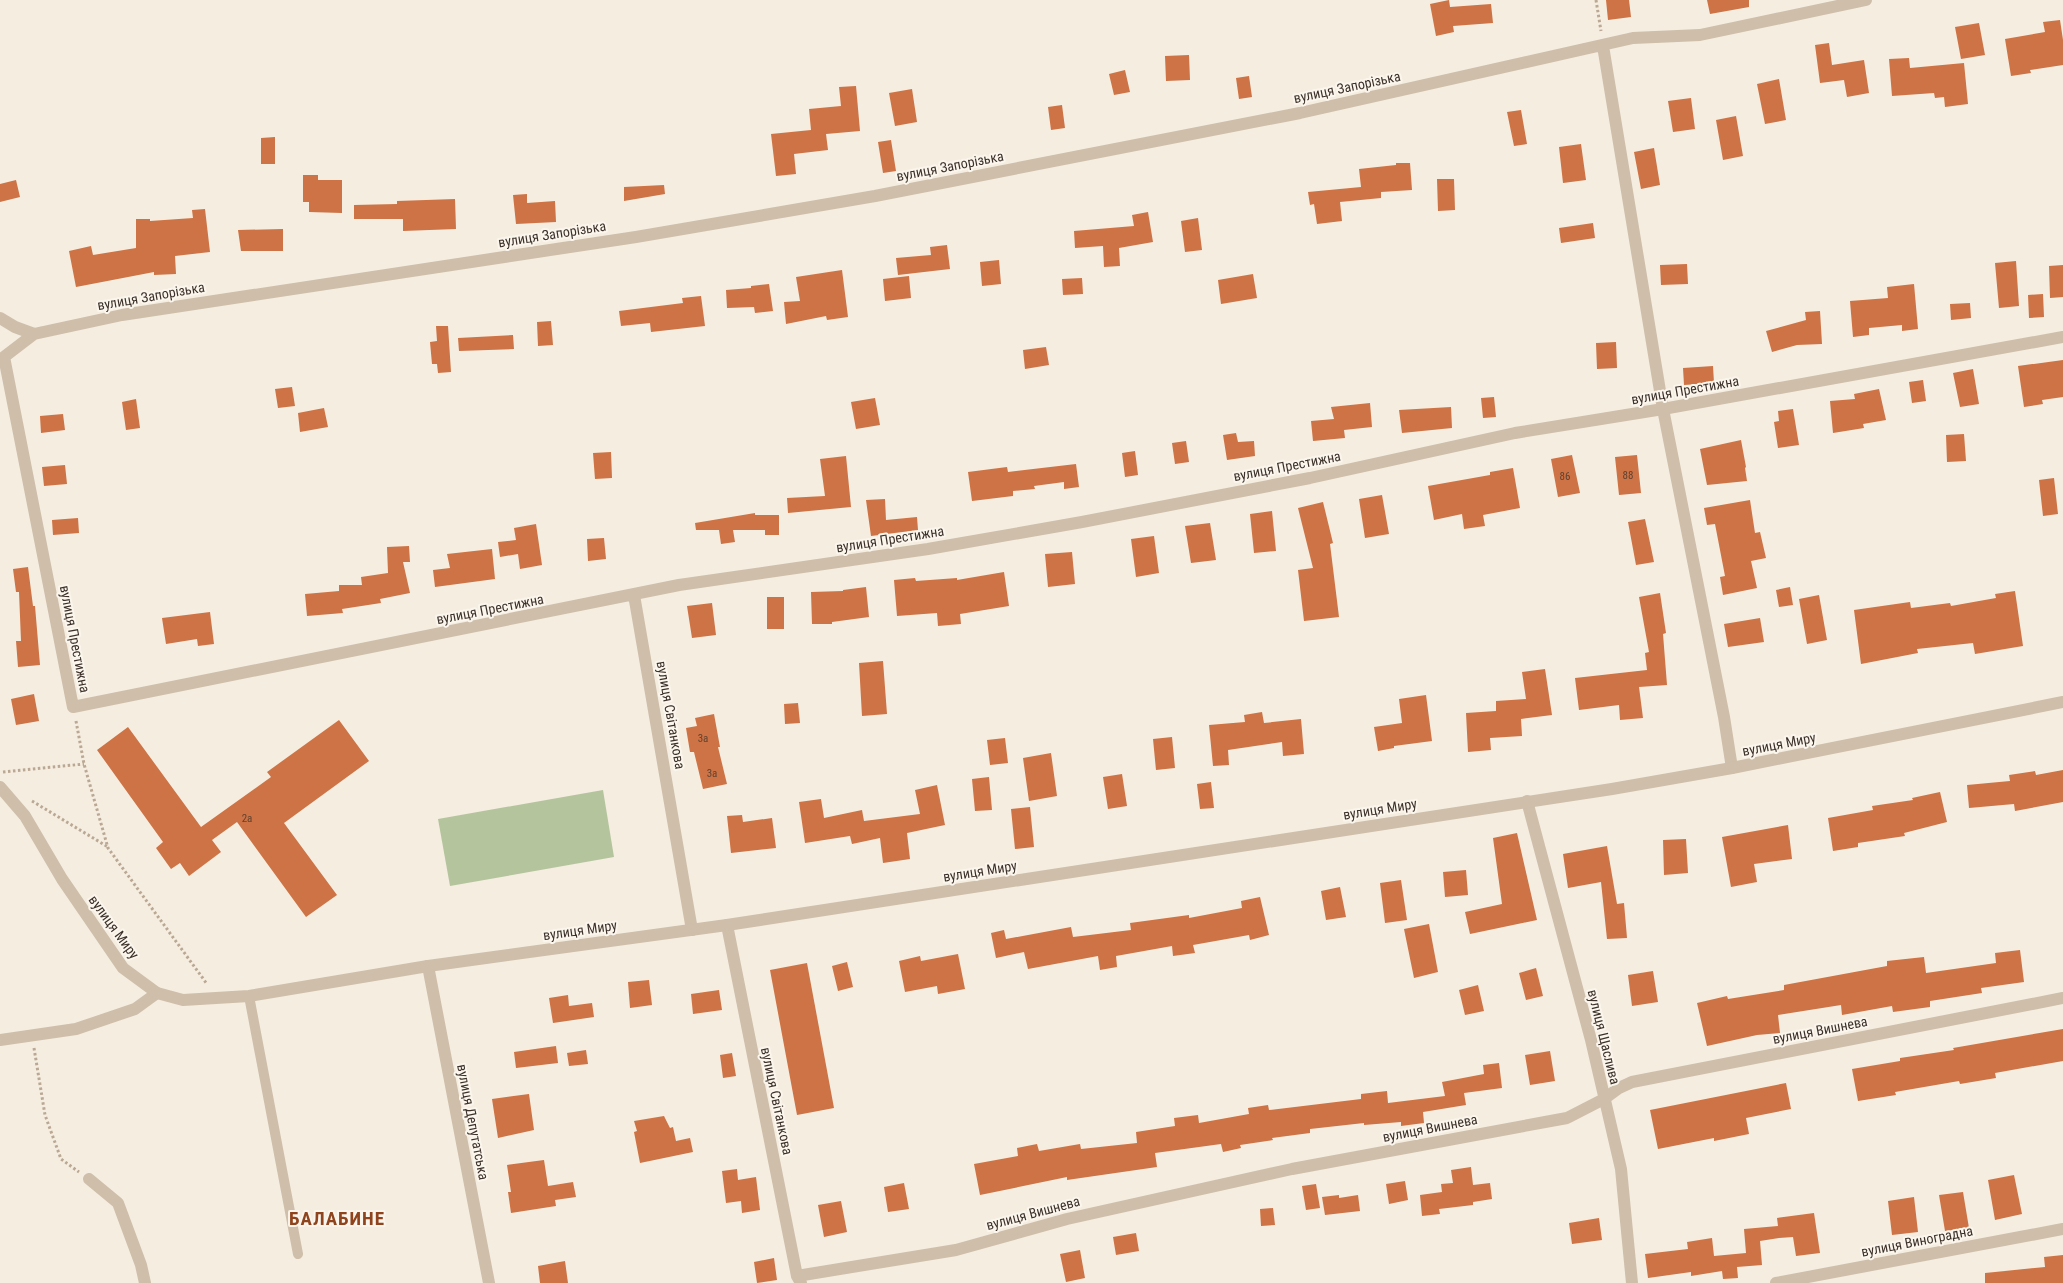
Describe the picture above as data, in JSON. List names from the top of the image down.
{
  "streets": {
    "street": [
      "вулиця Запорізька",
      "вулиця Престижна",
      "вулиця Світанкова",
      "вулиця Миру",
      "вулиця Вишнева",
      "вулиця Щаслива",
      "вулиця Депутатська",
      "вулиця Виноградна"
    ]
  },
  "crossings": [
    ["вулиця Престижна", "вулиця Світанкова"],
    ["вулиця Світанкова", "вулиця Миру"],
    ["вулиця Світанкова", "вулиця Вишнева"],
    ["вулиця Миру", "вулиця Щаслива"],
    ["вулиця Миру", "вулиця Депутатська"],
    ["вулиця Вишнева", "вулиця Щаслива"]
  ],
  "districts": ["БАЛАБИНЕ"],
  "house_numbers": [
    "88",
    "86",
    "3а",
    "3а",
    "2а"
  ]
}
